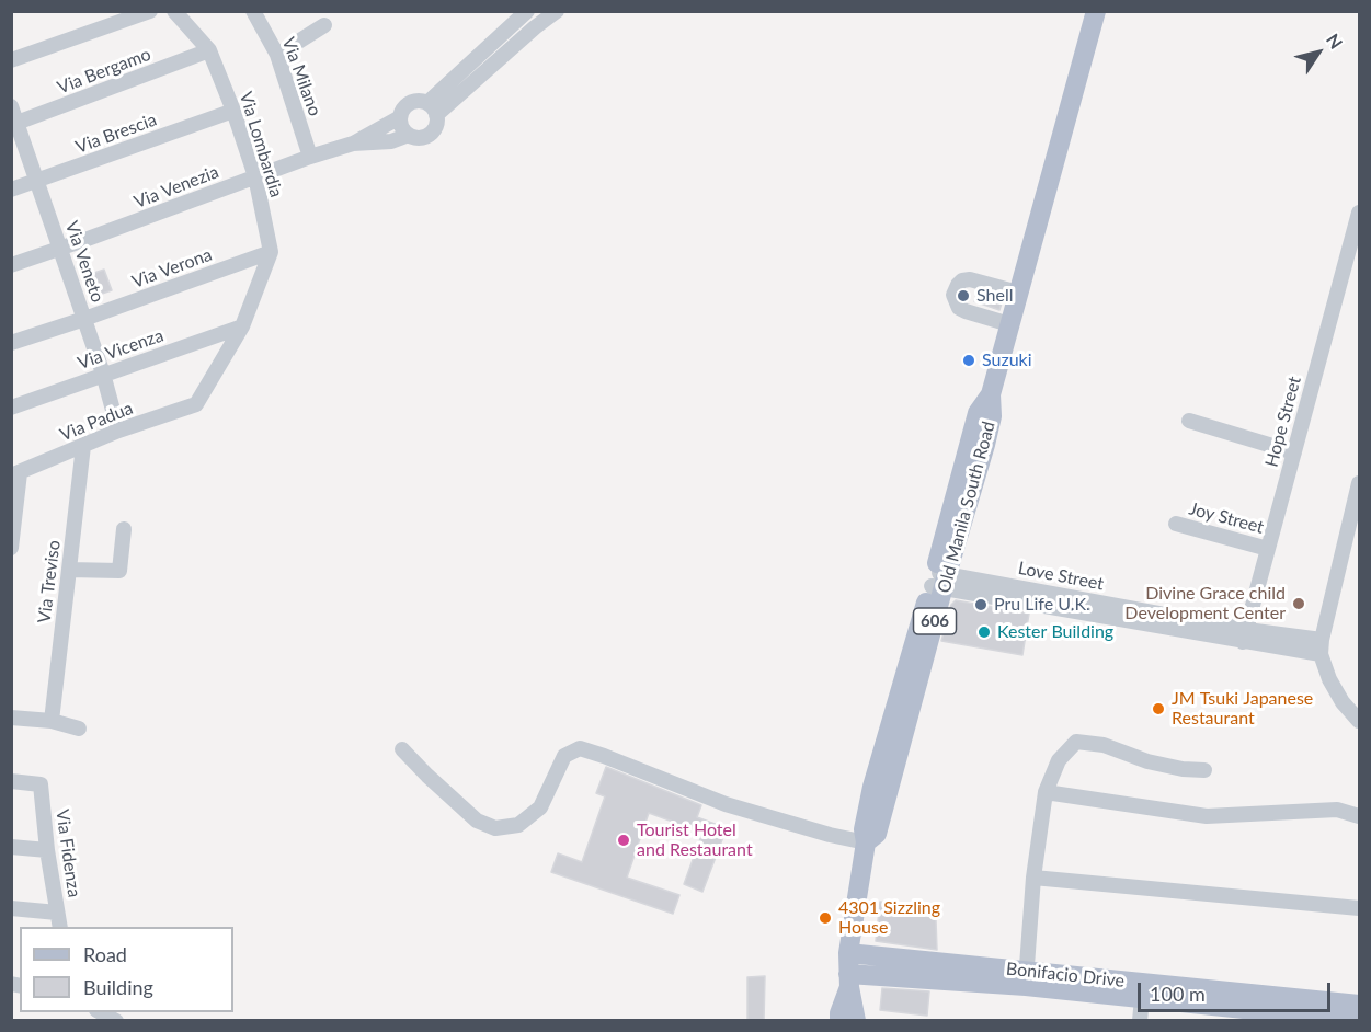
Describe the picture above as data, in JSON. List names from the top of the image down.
{
  "streets": {
    "main road": ["Old Manila South Road", "606", "Bonifacio Drive"],
    "street": [
      "Via Bergamo",
      "Via Milano",
      "Via Brescia",
      "Via Lombardia",
      "Via Venezia",
      "Via Veneto",
      "Via Verona",
      "Via Vicenza",
      "Via Padua",
      "Hope Street",
      "Joy Street",
      "Love Street",
      "Via Treviso",
      "Via Fidenza"
    ]
  },
  "crossings": [
    ["Via Bergamo", "Via Lombardia"],
    ["Via Bergamo", "Via Veneto"],
    ["Via Milano", "Via Venezia"],
    ["Via Brescia", "Via Lombardia"],
    ["Via Brescia", "Via Veneto"],
    ["Via Lombardia", "Via Venezia"],
    ["Via Lombardia", "Via Verona"],
    ["Via Venezia", "Via Veneto"],
    ["Via Veneto", "Via Verona"],
    ["Via Veneto", "Via Vicenza"],
    ["Via Veneto", "Via Padua"],
    ["Via Vicenza", "Via Padua"],
    ["Via Padua", "Via Treviso"],
    ["Hope Street", "Joy Street"],
    ["Hope Street", "Love Street"],
    ["Old Manila South Road", "Love Street"],
    ["Old Manila South Road", "606"],
    ["Old Manila South Road", "Bonifacio Drive"],
    ["606", "Bonifacio Drive"]
  ],
  "places": [
    "Shell",
    "Suzuki",
    "Divine Grace child Development Center",
    "Pru Life U.K.",
    "Kester Building",
    "JM Tsuki Japanese Restaurant",
    "Tourist Hotel and Restaurant",
    "4301 Sizzling House"
  ],
  "legend": ["Road", "Building"],
  "scale_bar": "100 m",
  "north": "top right"
}
